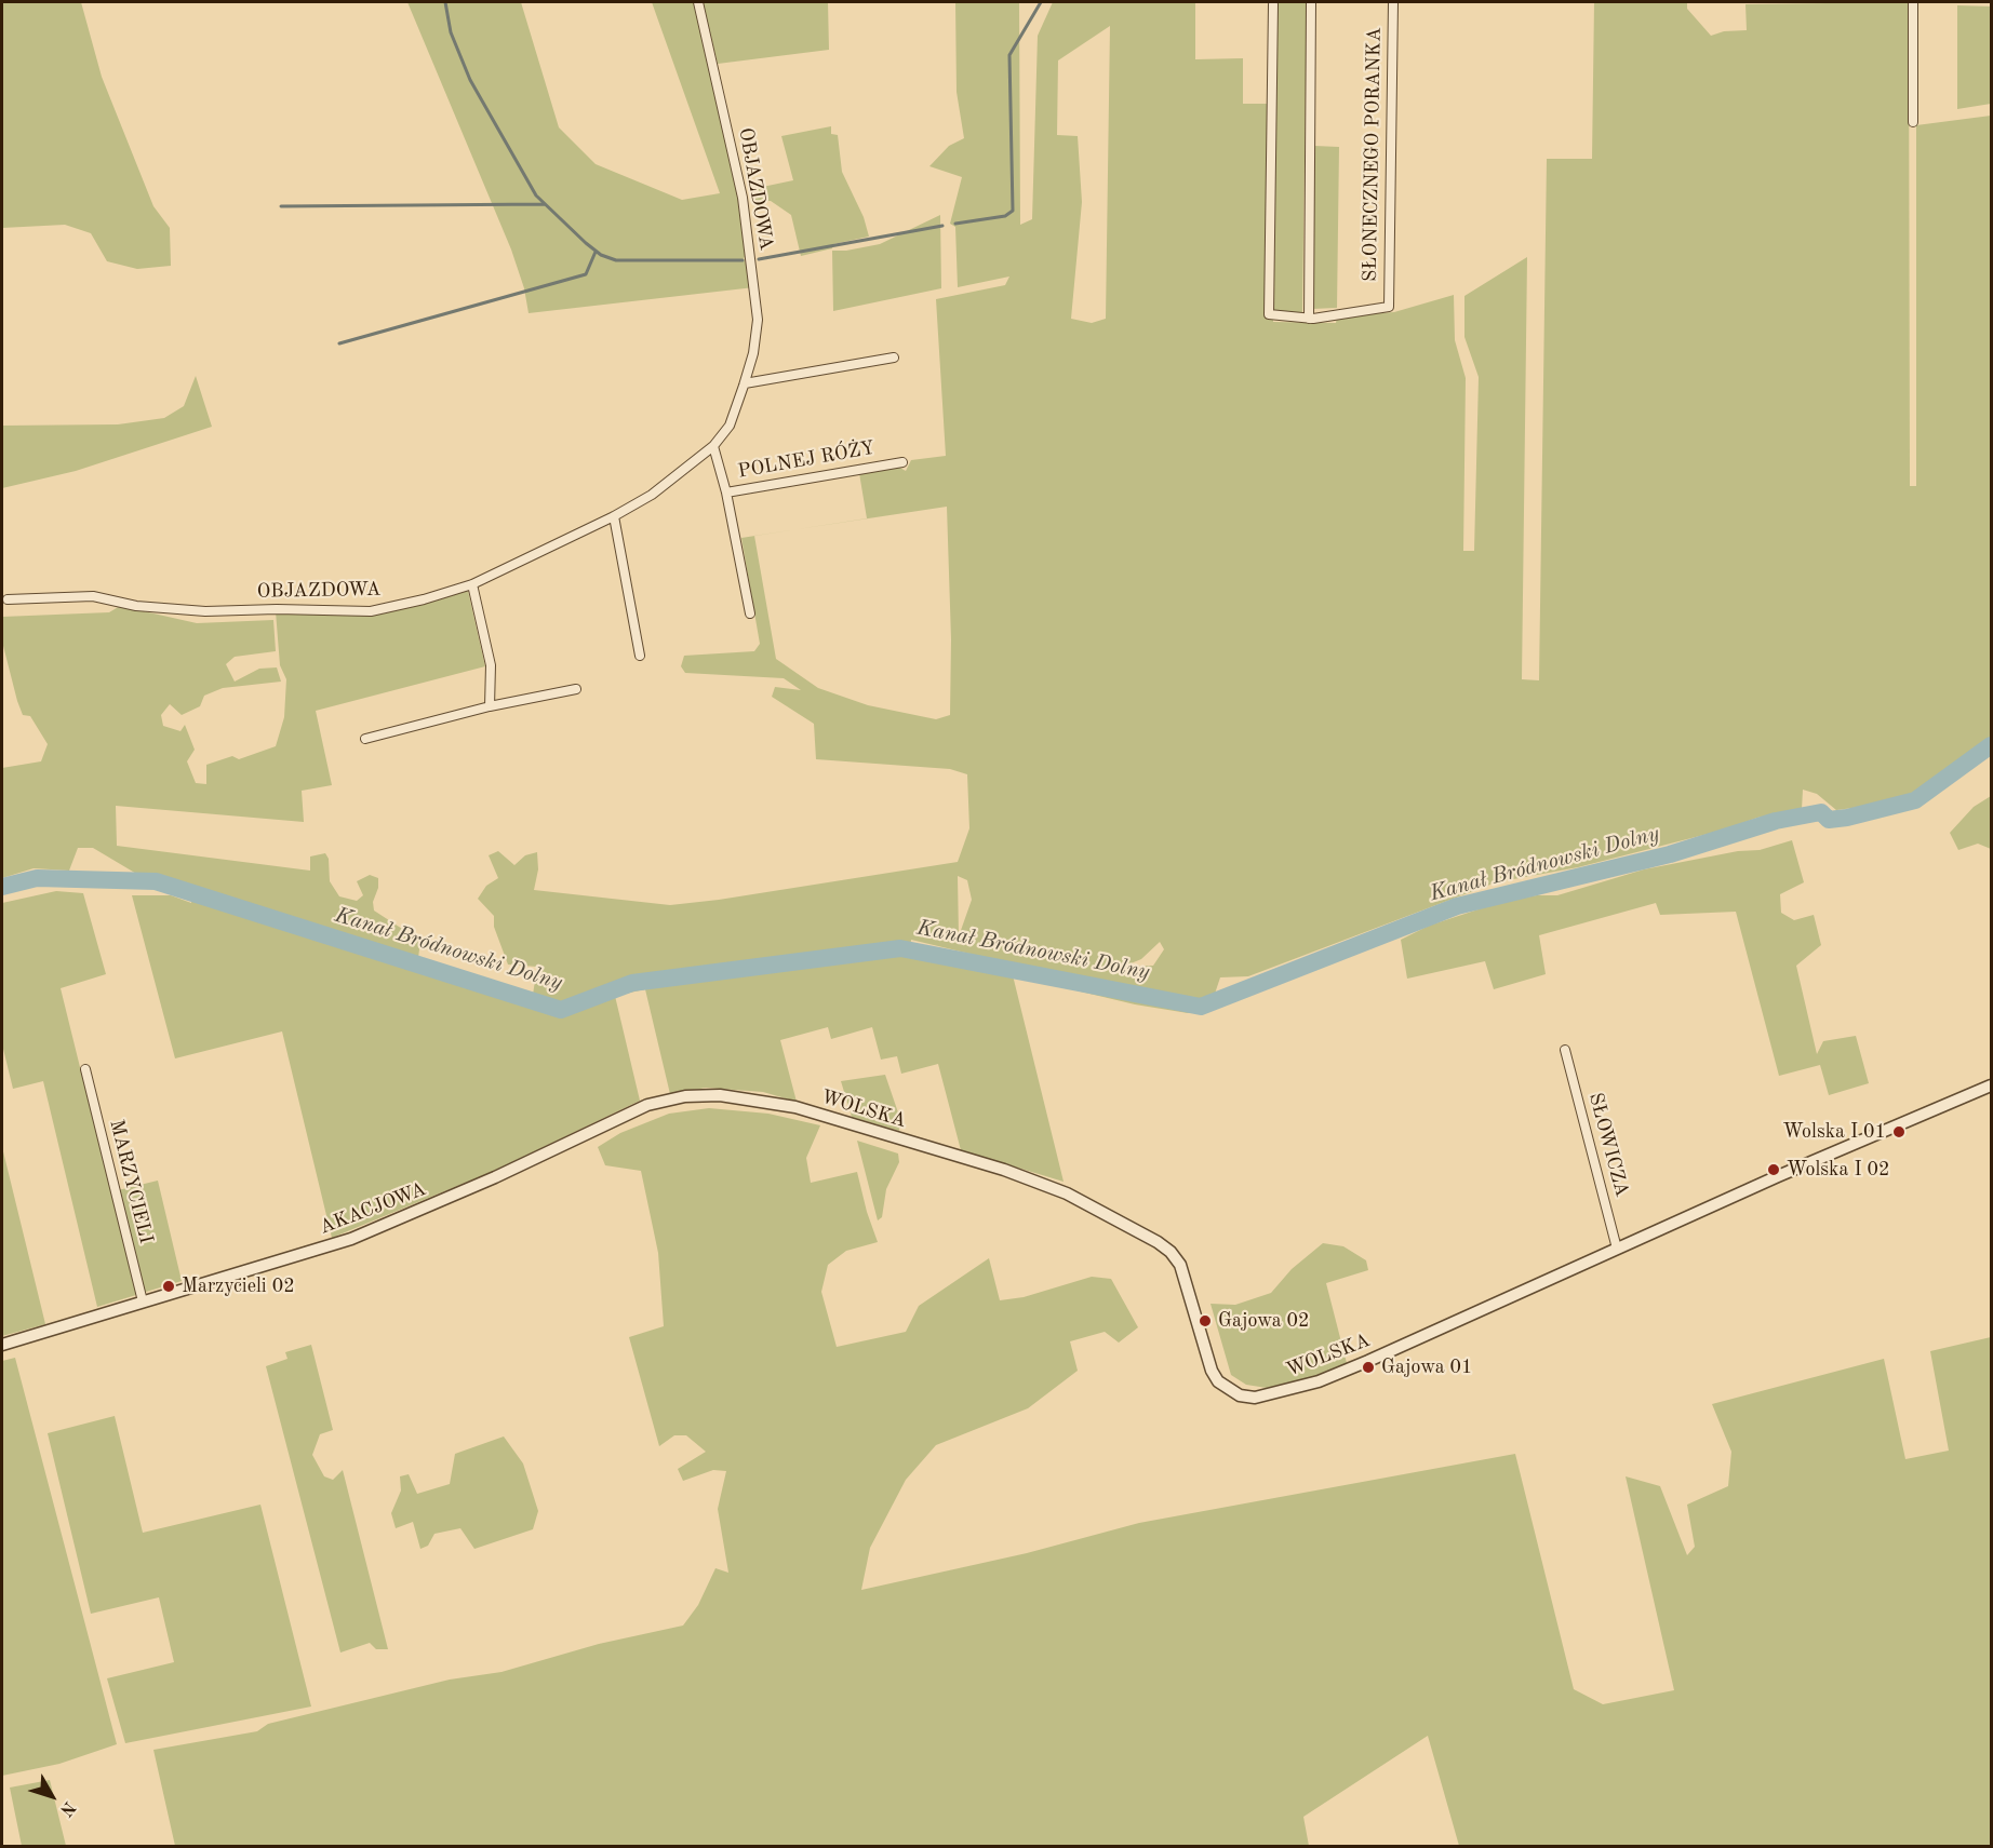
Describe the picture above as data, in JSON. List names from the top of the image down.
{
  "streets": {
    "street": [
      "SŁONECZNEGO PORANKA",
      "OBJAZDOWA",
      "POLNEJ RÓŻY",
      "WOLSKA",
      "SŁOWICZA",
      "MARZYCIELI",
      "AKACJOWA"
    ]
  },
  "crossings": [
    ["OBJAZDOWA", "POLNEJ RÓŻY"],
    ["WOLSKA", "SŁOWICZA"],
    ["WOLSKA", "AKACJOWA"],
    ["MARZYCIELI", "AKACJOWA"]
  ],
  "water": ["Kanał Bródnowski Dolny"],
  "places": [
    "Wolska I 01",
    "Wolska I 02",
    "Marzycieli 02",
    "Gajowa 02",
    "Gajowa 01"
  ],
  "north": "bottom right"
}
